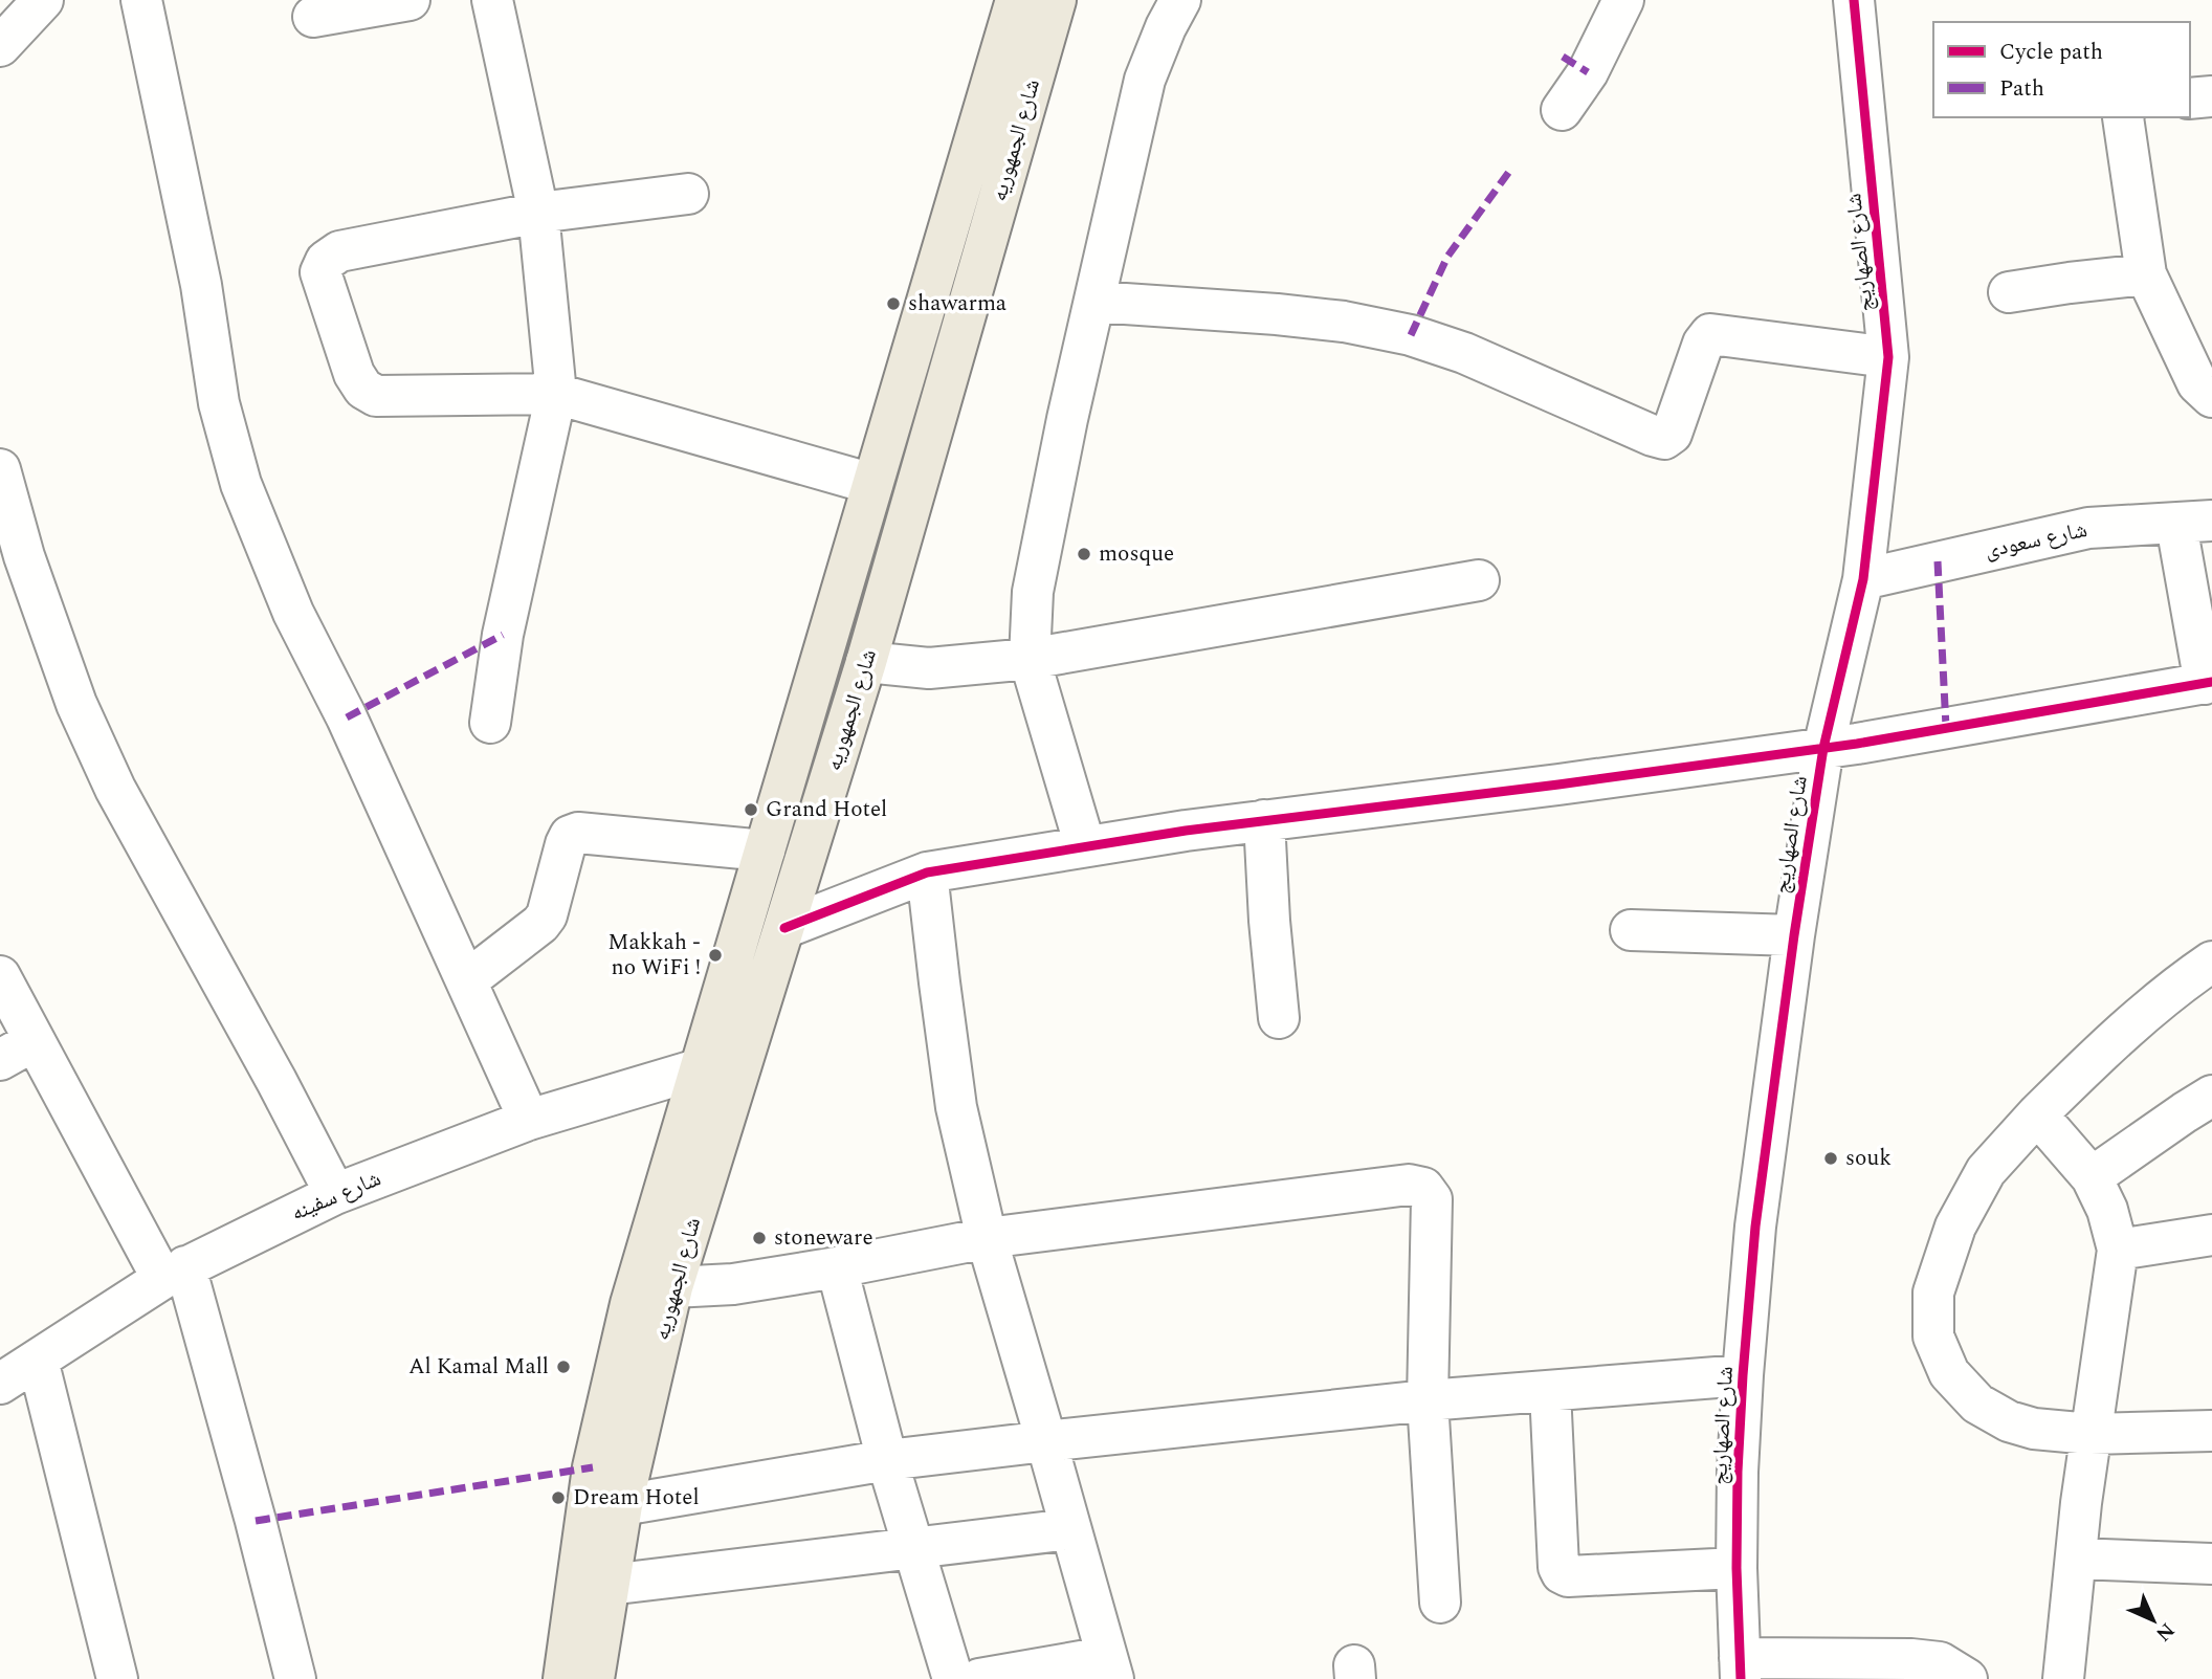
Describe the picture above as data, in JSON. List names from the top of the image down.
{
  "streets": {
    "main road": ["شارع الجمهوريه"],
    "street": ["شارع الصهاريج", "شارع سعودى", "شارع سفينه"]
  },
  "crossings": [
    ["شارع الجمهوريه", "شارع سفينه"],
    ["شارع الصهاريج", "شارع سعودى"]
  ],
  "places": [
    "shawarma",
    "mosque",
    "Grand Hotel",
    "Makkah - no WiFi !",
    "souk",
    "stoneware",
    "Al Kamal Mall",
    "Dream Hotel"
  ],
  "legend": ["Cycle path", "Path"],
  "north": "bottom right"
}
